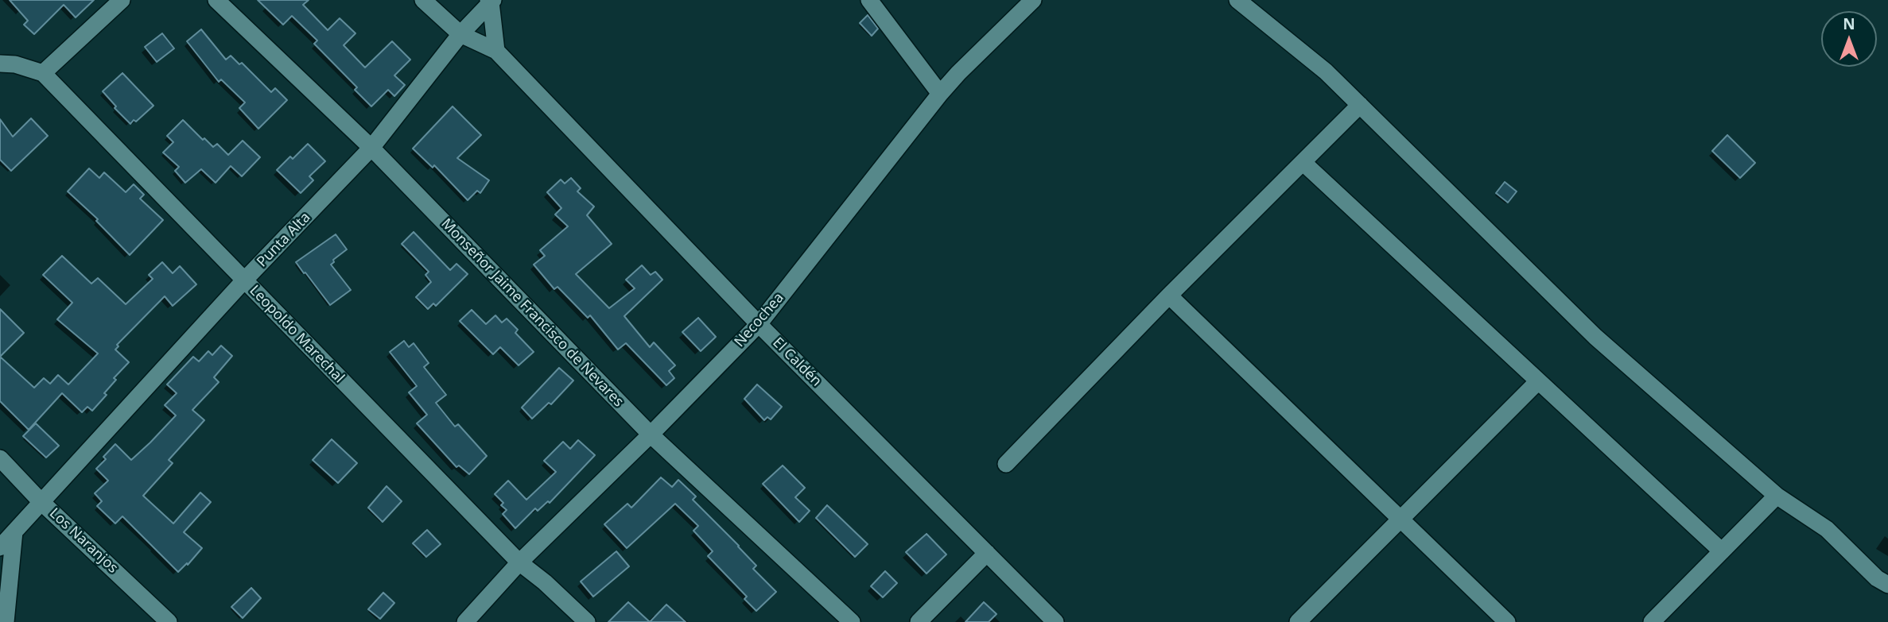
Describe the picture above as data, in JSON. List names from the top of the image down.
{
  "streets": {
    "street": [
      "Punta Alta",
      "Monseñor Jaime Francisco de Nevares",
      "Necochea",
      "Leopoldo Marechal",
      "El Caldén",
      "Los Naranjos"
    ]
  },
  "crossings": [
    ["Punta Alta", "Monseñor Jaime Francisco de Nevares"],
    ["Punta Alta", "Leopoldo Marechal"],
    ["Punta Alta", "El Caldén"],
    ["Punta Alta", "Los Naranjos"],
    ["Monseñor Jaime Francisco de Nevares", "Necochea"],
    ["Necochea", "Leopoldo Marechal"],
    ["Necochea", "El Caldén"]
  ],
  "north": "top"
}
